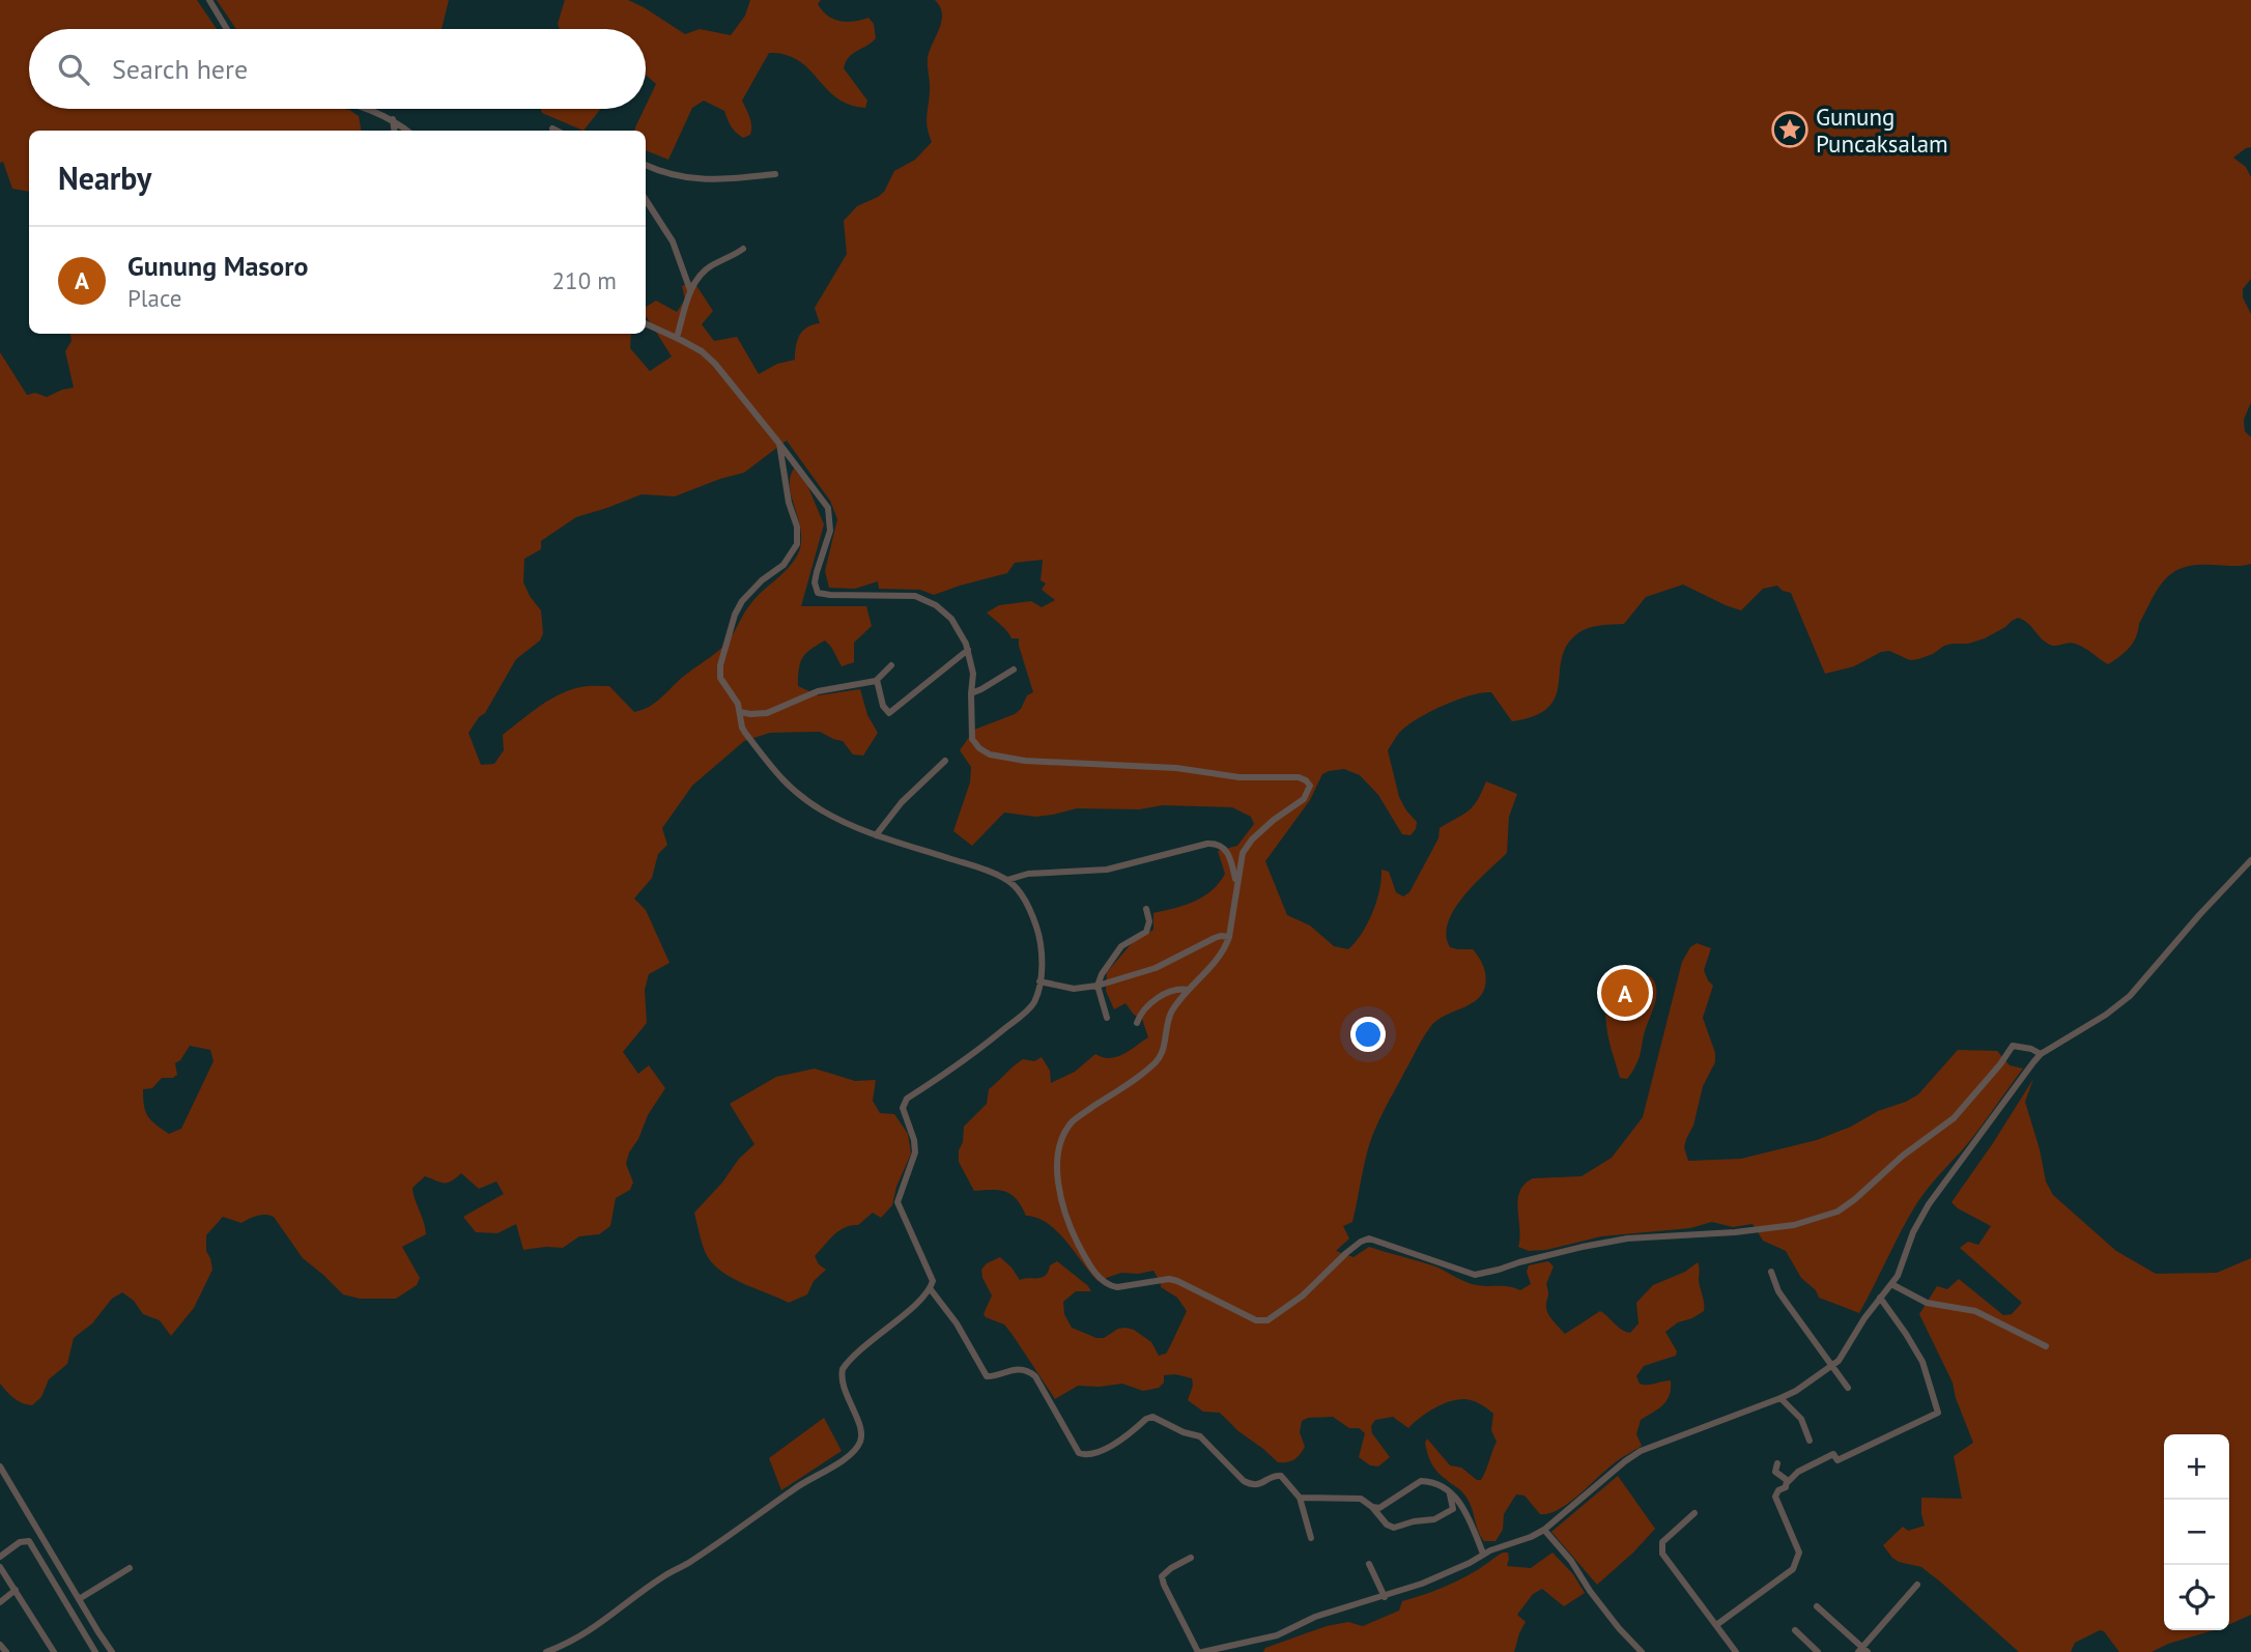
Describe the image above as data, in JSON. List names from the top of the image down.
{
  "places": {
    "place": ["Gunung Puncaksalam"]
  },
  "page": {
    "search": "Search here",
    "heading": "Nearby",
    "list": [
      {
        "mark": "A",
        "name": "Gunung Masoro",
        "note": "Place",
        "value": "210 m"
      }
    ],
    "pins": "A",
    "map_buttons": ["+", "−"]
  }
}
